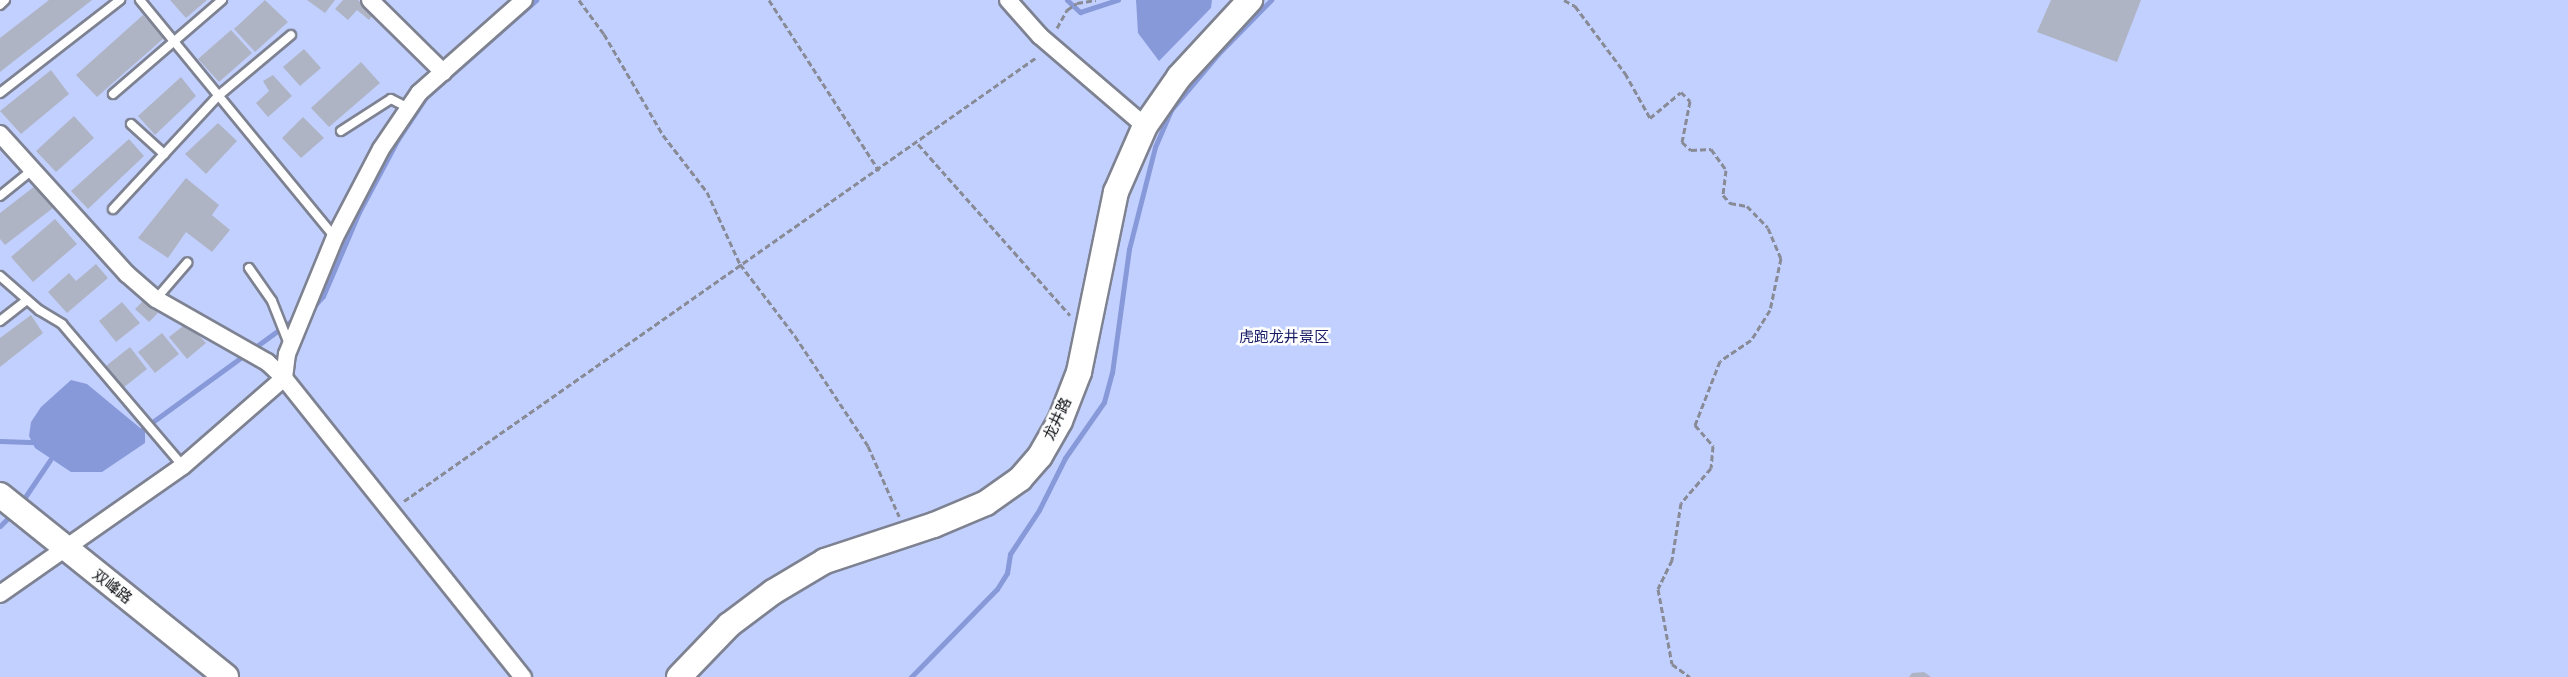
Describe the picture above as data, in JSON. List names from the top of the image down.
{
  "streets": {
    "street": ["龙井路", "双峰路"]
  },
  "parks": ["虎跑龙井景区"]
}
